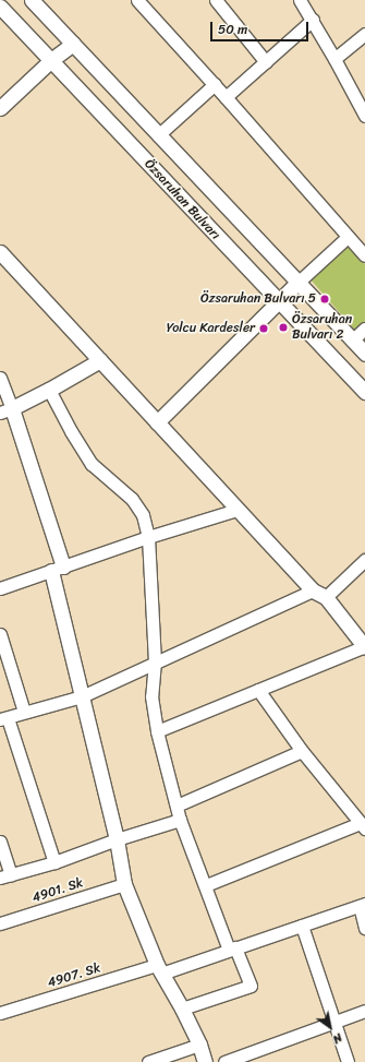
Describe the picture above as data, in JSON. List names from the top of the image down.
{
  "streets": {
    "street": ["Özsaruhan Bulvarı", "4901. Sk", "4907. Sk"]
  },
  "places": ["Özsaruhan Bulvarı 5", "Özsaruhan Bulvarı 2", "Yolcu Kardesler"],
  "scale_bar": "50 m",
  "north": "bottom right"
}
